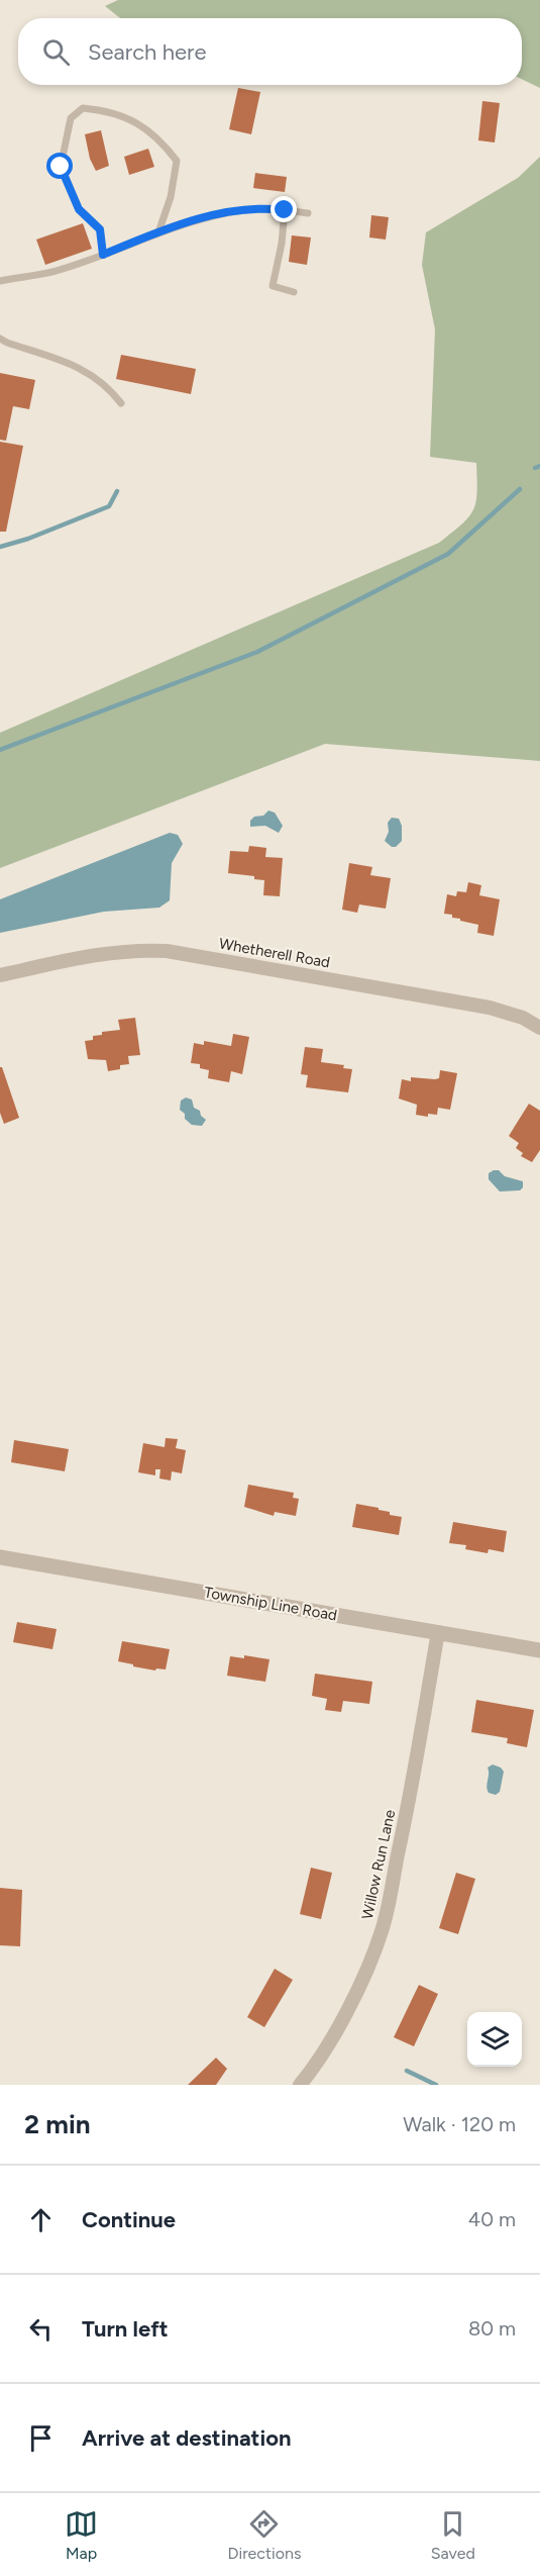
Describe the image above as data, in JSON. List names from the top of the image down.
{
  "streets": {
    "street": ["Whetherell Road", "Township Line Road", "Willow Run Lane"]
  },
  "crossings": [
    ["Township Line Road", "Willow Run Lane"]
  ],
  "page": {
    "search": "Search here",
    "heading": ["2 min", "Walk · 120 m"],
    "list": [
      ["Continue", "40 m"],
      ["Turn left", "80 m"],
      "Arrive at destination"
    ],
    "nav": ["Map", "Directions", "Saved"]
  }
}
